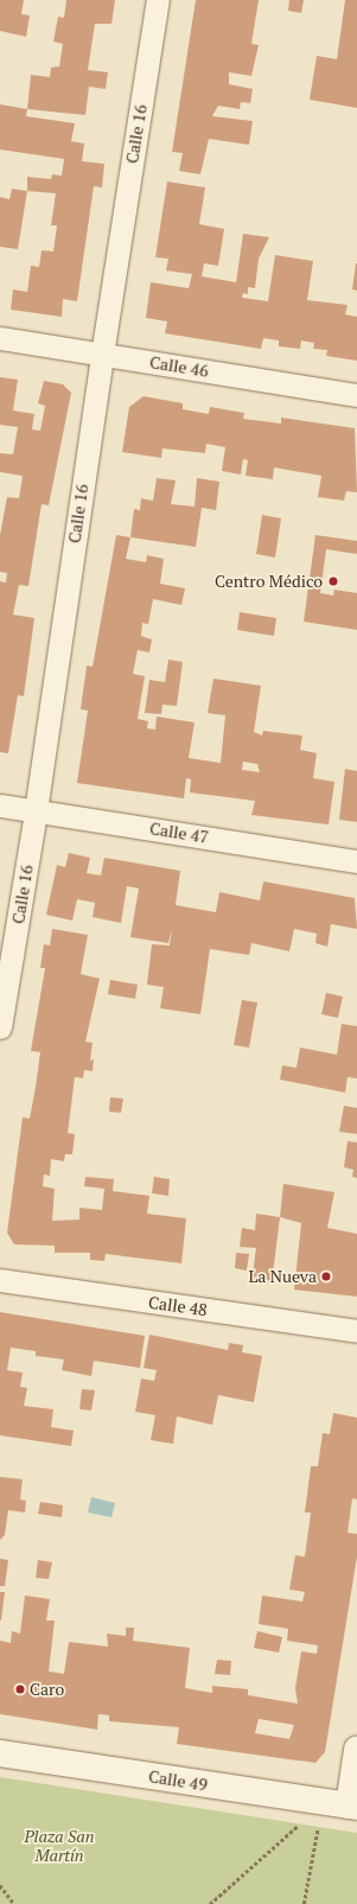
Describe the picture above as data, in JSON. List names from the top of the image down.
{
  "streets": {
    "main road": ["Calle 49"],
    "street": [
      "Calle 16",
      "Calle 46",
      "Calle 47",
      "Calle 48"
    ]
  },
  "crossings": [
    ["Calle 16", "Calle 46"],
    ["Calle 16", "Calle 47"]
  ],
  "parks": ["Plaza San Martín"],
  "places": ["Centro Médico", "La Nueva", "Caro"]
}
